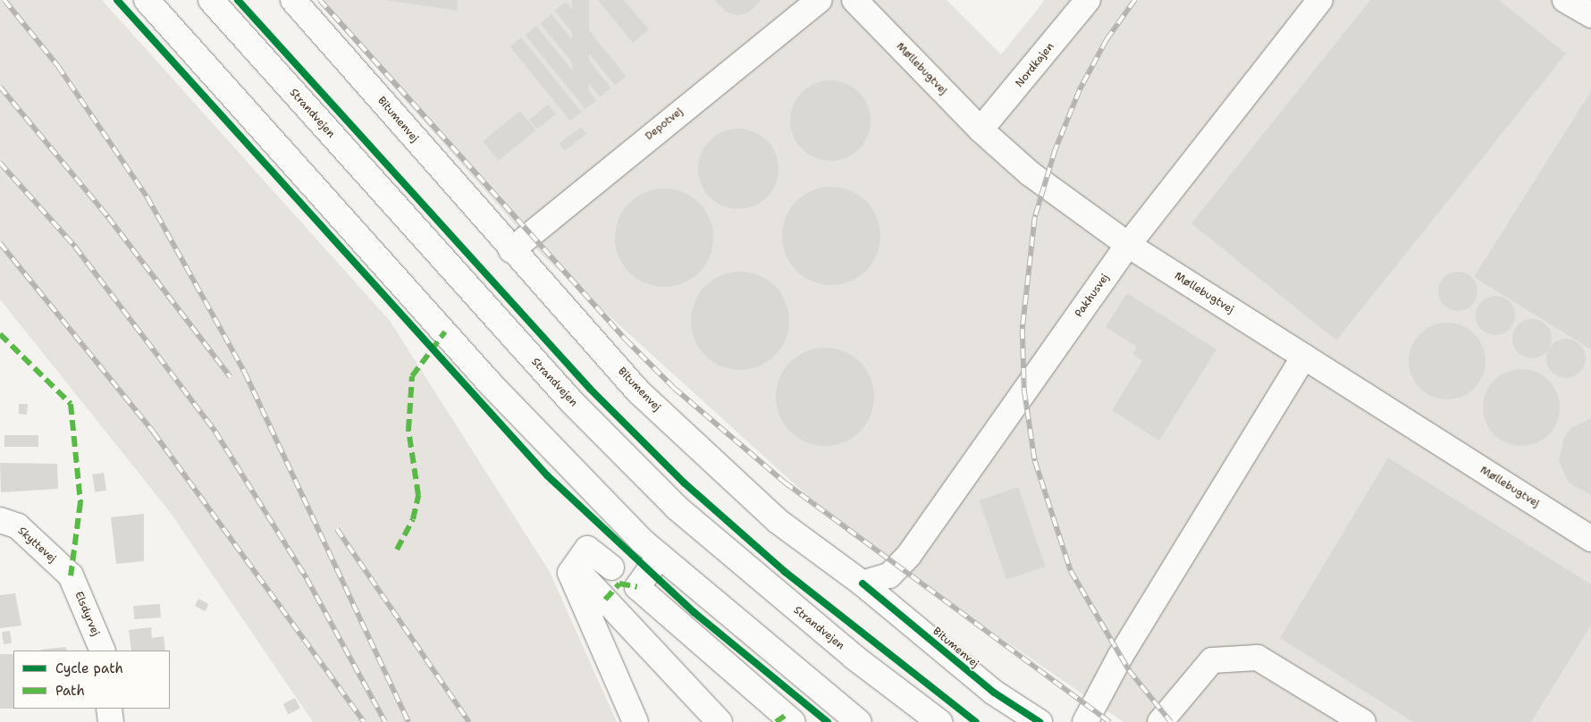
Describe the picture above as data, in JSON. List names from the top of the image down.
{
  "streets": {
    "street": [
      "Nordkajen",
      "Møllebugtvej",
      "Strandvejen",
      "Bitumenvej",
      "Depotvej",
      "Pakhusvej",
      "Skyttevej",
      "Elsdyrvej"
    ]
  },
  "crossings": [
    ["Nordkajen", "Møllebugtvej"],
    ["Møllebugtvej", "Pakhusvej"],
    ["Bitumenvej", "Depotvej"],
    ["Bitumenvej", "Pakhusvej"],
    ["Skyttevej", "Elsdyrvej"]
  ],
  "legend": ["Cycle path", "Path"]
}
